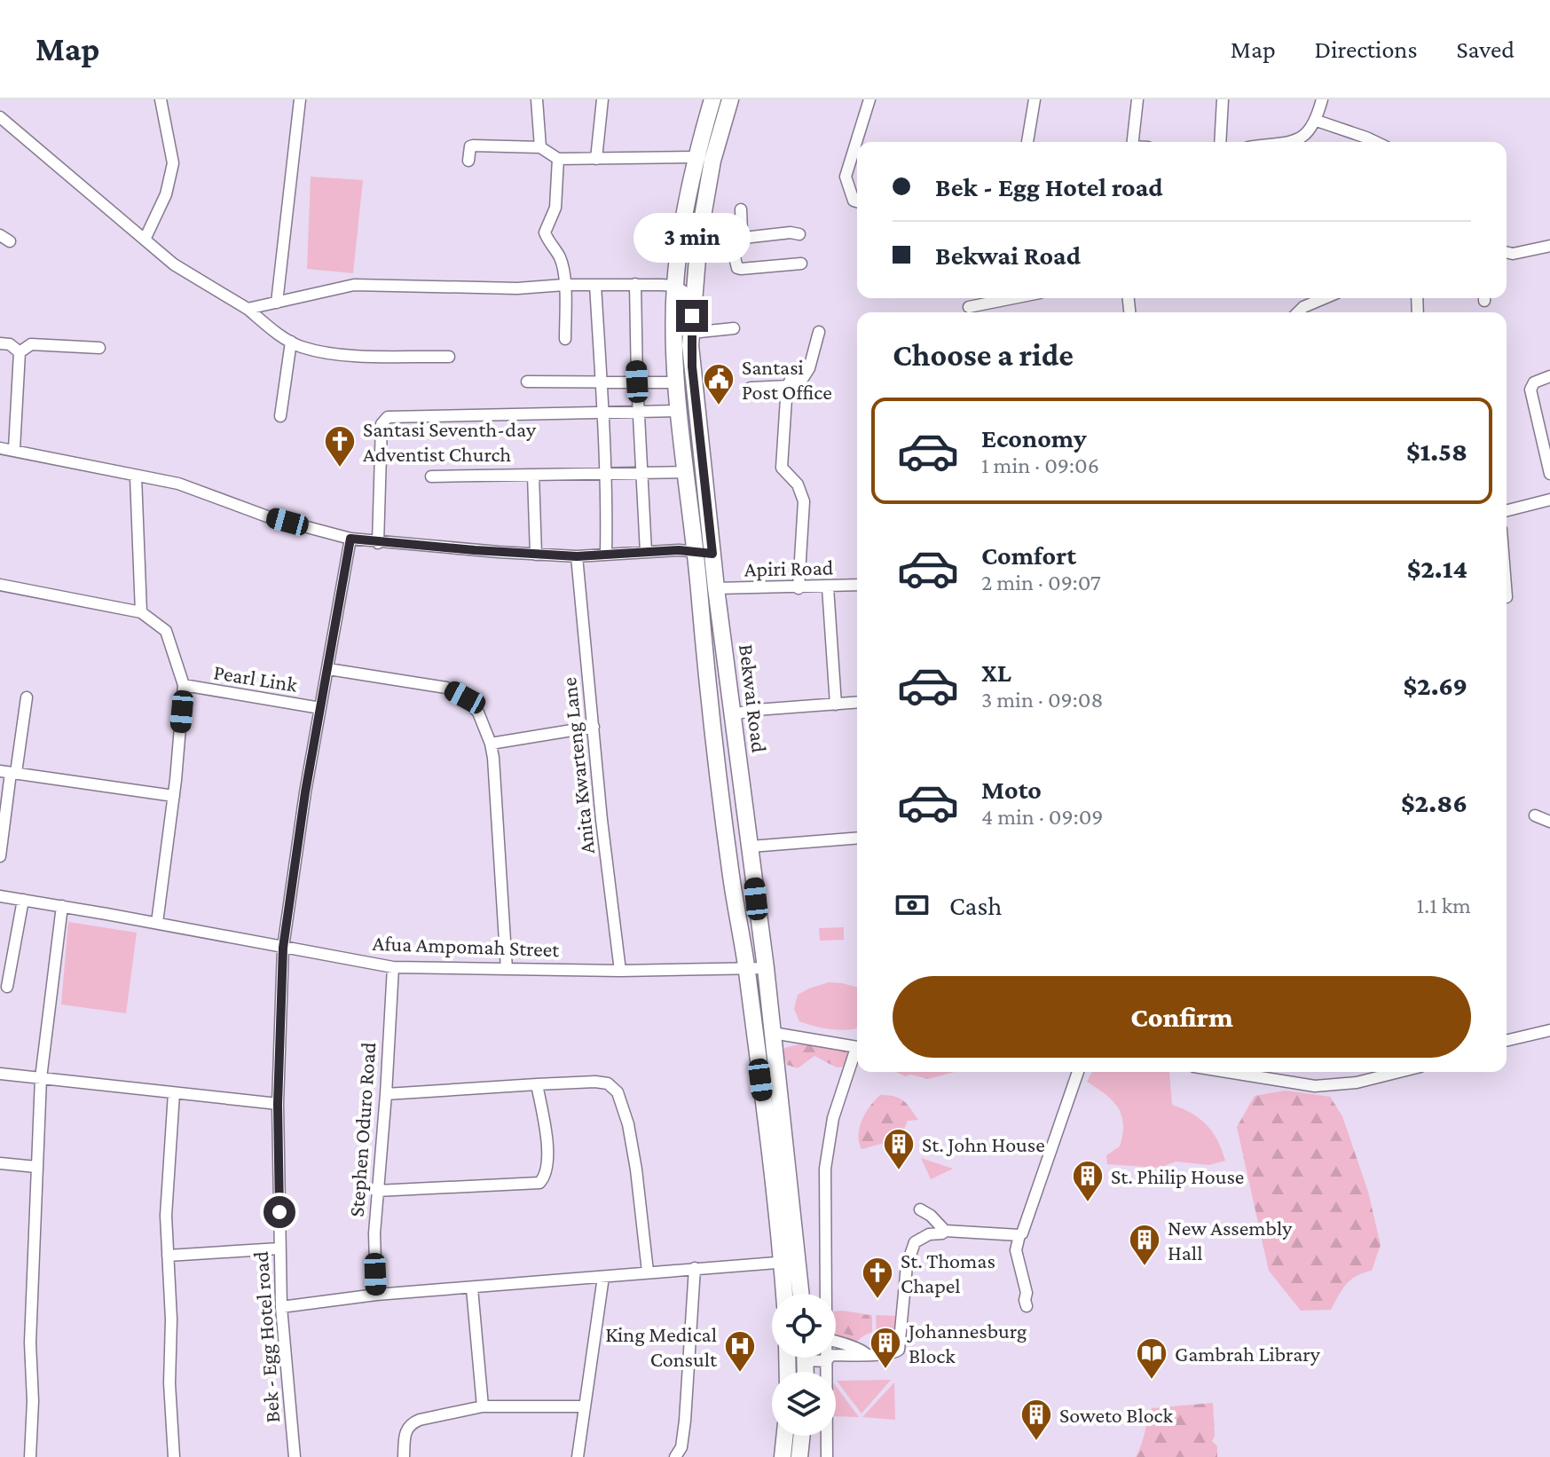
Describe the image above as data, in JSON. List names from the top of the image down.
{
  "streets": {
    "highway": ["Bekwai Road"],
    "street": [
      "Apiri Road",
      "Pearl Link",
      "Anita Kwarteng Lane",
      "Afua Ampomah Street",
      "Stephen Oduro Road",
      "Bek - Egg Hotel road"
    ]
  },
  "crossings": [
    ["Apiri Road", "Bekwai Road"],
    ["Pearl Link", "Bek - Egg Hotel road"],
    ["Bekwai Road", "Afua Ampomah Street"],
    ["Anita Kwarteng Lane", "Afua Ampomah Street"],
    ["Afua Ampomah Street", "Stephen Oduro Road"],
    ["Afua Ampomah Street", "Bek - Egg Hotel road"]
  ],
  "places": {
    "public building": ["Santasi Post Office"],
    "church": ["Santasi Seventh-day Adventist Church", "St. Thomas Chapel"],
    "building": [
      "St. John House",
      "St. Philip House",
      "New Assembly Hall",
      "Johannesburg Block",
      "Soweto Block"
    ],
    "hospital": ["King Medical Consult"],
    "library": ["Gambrah Library"]
  },
  "page": {
    "header": "Map",
    "nav": ["Map", "Directions", "Saved"],
    "banner": ["Bek - Egg Hotel road", "Bekwai Road"],
    "bubble": "3 min",
    "heading": "Choose a ride",
    "list": [
      {
        "name": "Economy",
        "note": "1 min · 09:06",
        "value": "$1.58"
      },
      {
        "name": "Comfort",
        "note": "2 min · 09:07",
        "value": "$2.14"
      },
      {
        "name": "XL",
        "note": "3 min · 09:08",
        "value": "$2.69"
      },
      {
        "name": "Moto",
        "note": "4 min · 09:09",
        "value": "$2.86"
      }
    ],
    "pay": ["Cash", "1.1 km"],
    "buttons": "Confirm"
  }
}
